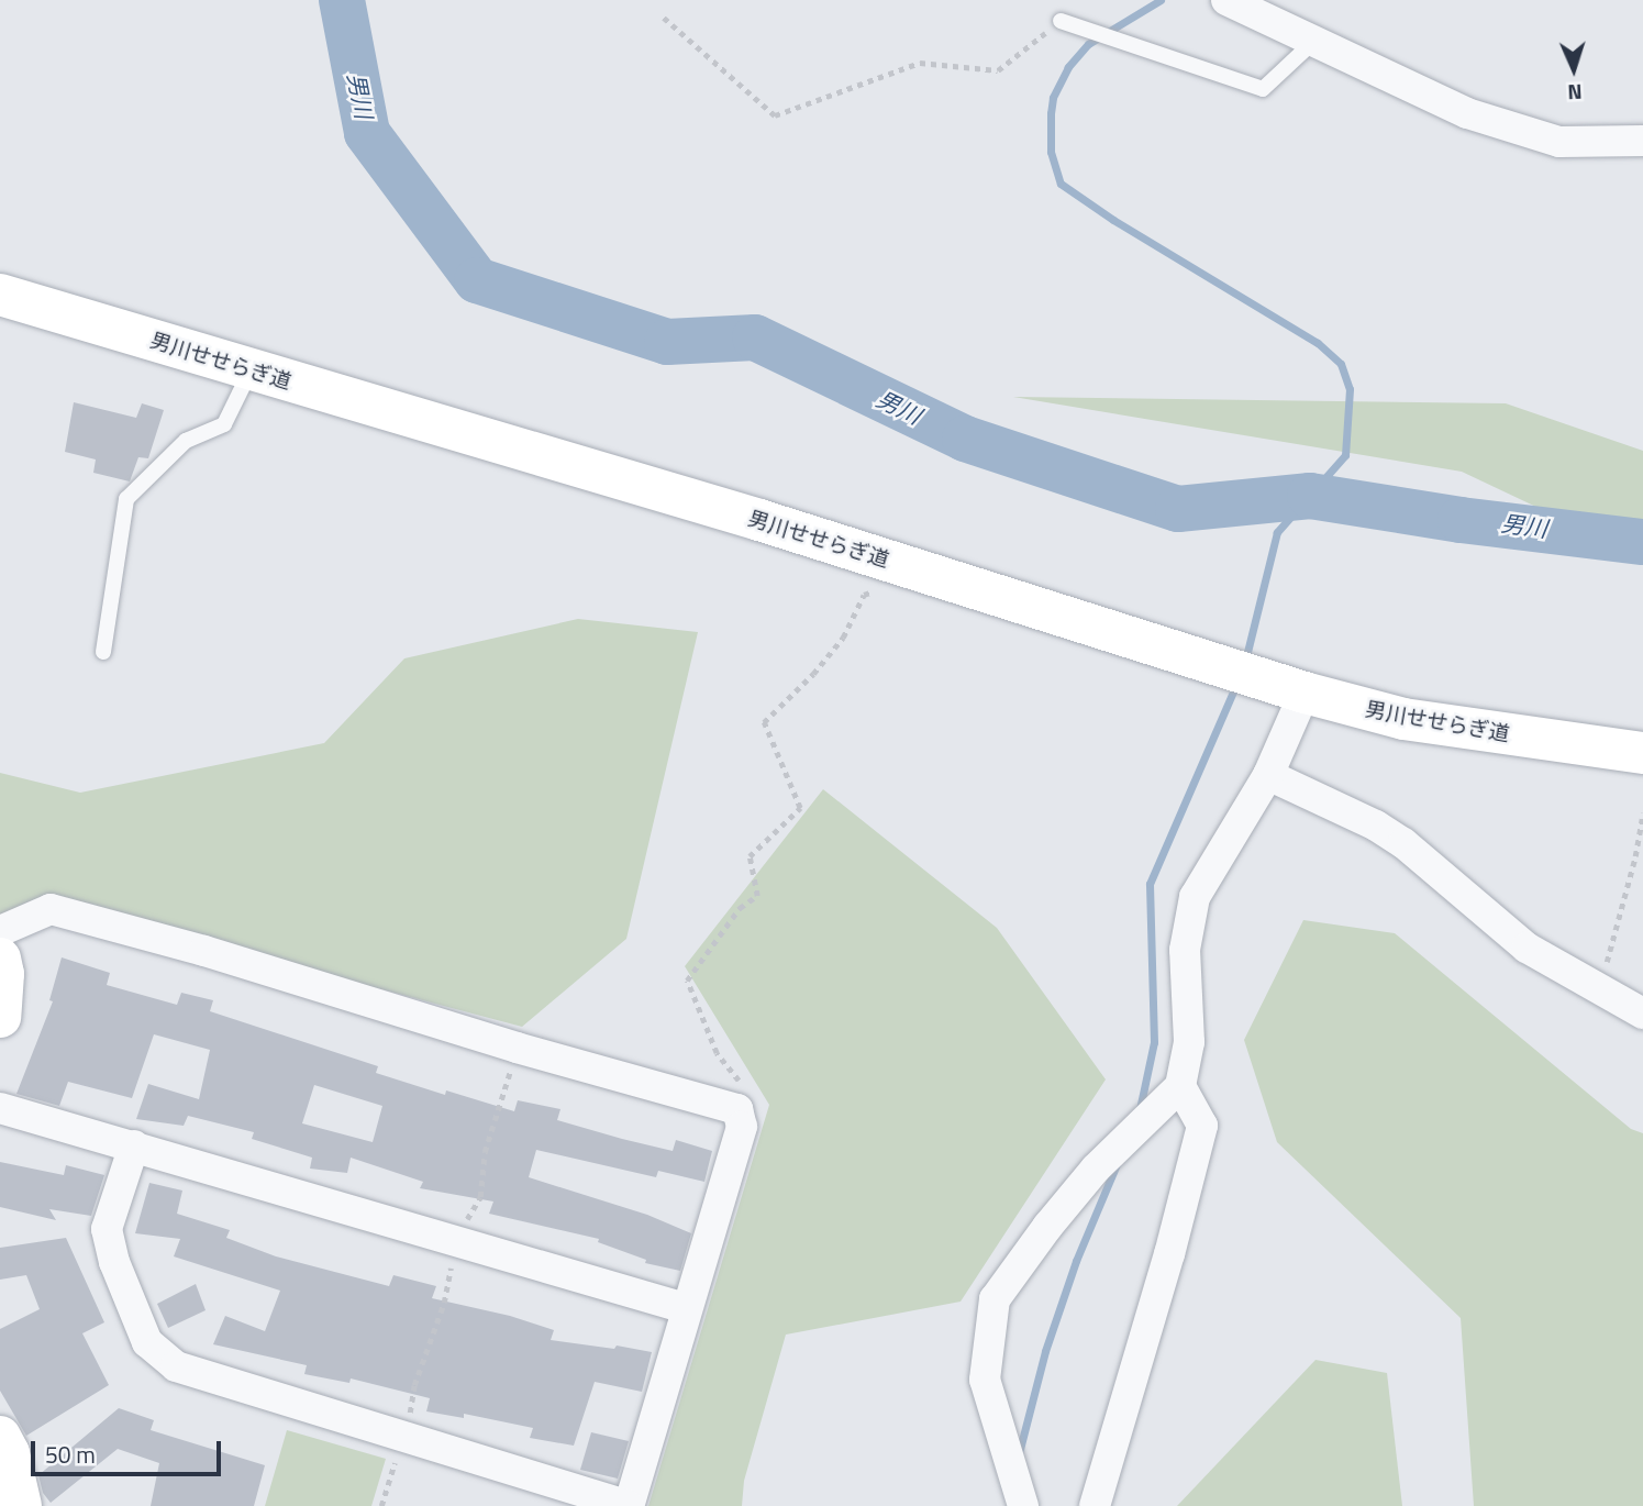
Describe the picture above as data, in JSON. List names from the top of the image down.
{
  "streets": {
    "main road": ["男川せせらぎ道"]
  },
  "water": ["男川"],
  "scale_bar": "50 m",
  "north": "bottom"
}
